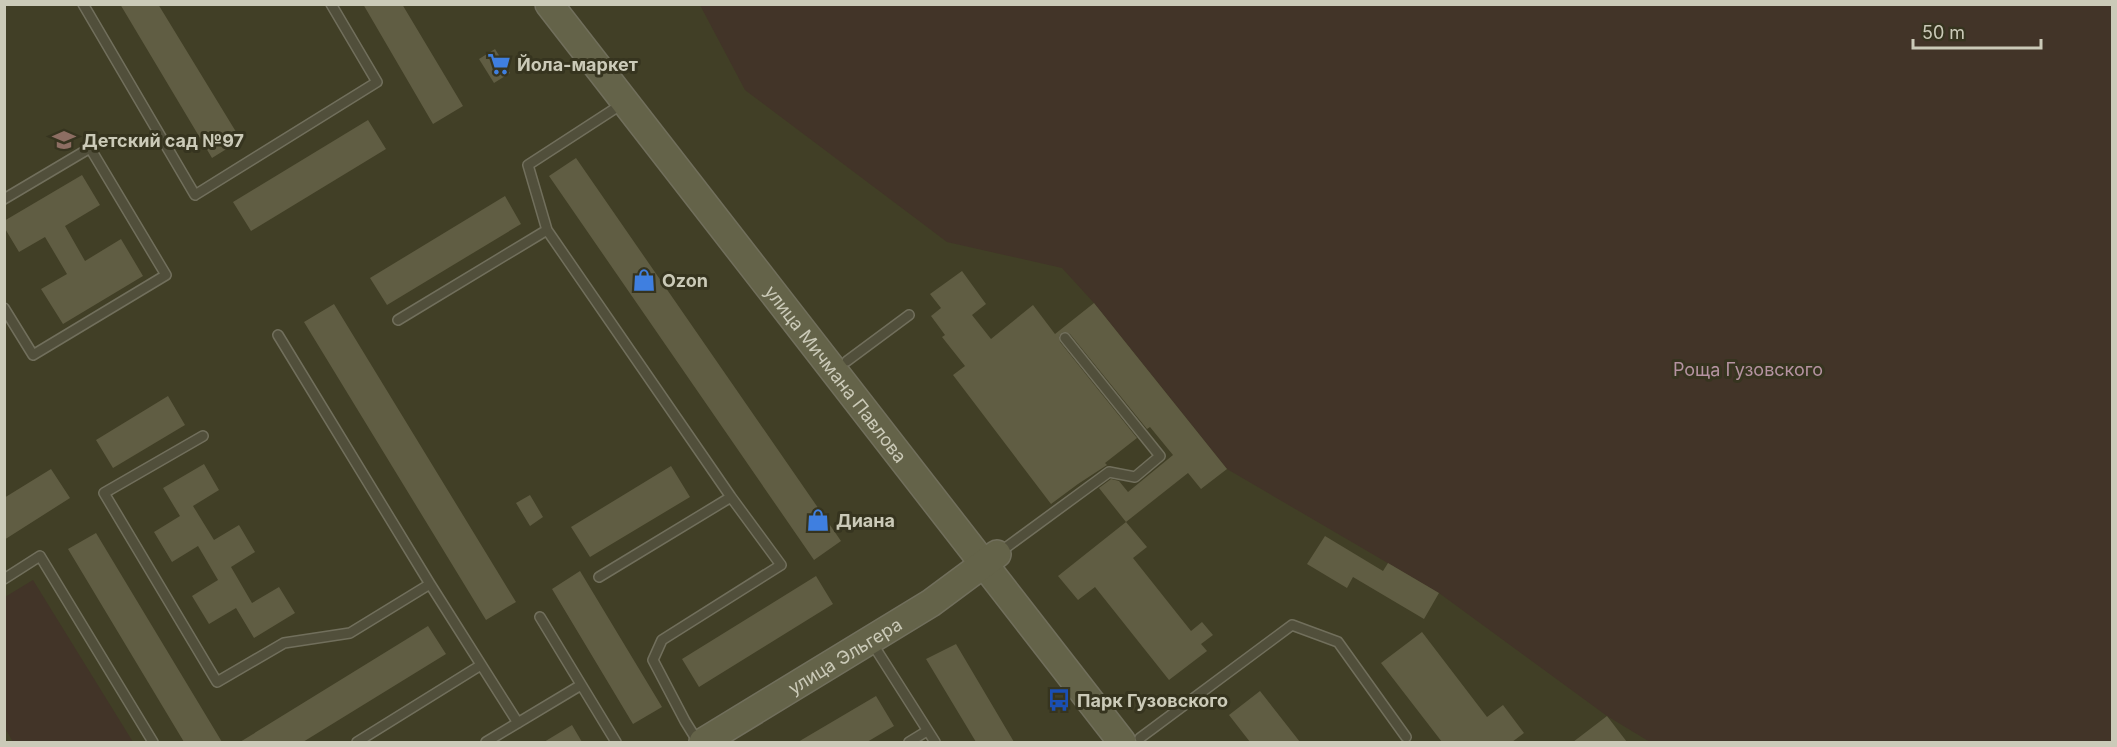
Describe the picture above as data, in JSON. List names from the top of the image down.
{
  "streets": {
    "main road": ["улица Мичмана Павлова", "улица Эльгера"]
  },
  "crossings": [
    ["улица Мичмана Павлова", "улица Эльгера"]
  ],
  "parks": ["Роща Гузовского"],
  "places": {
    "supermarket": ["Йола-маркет"],
    "school or university": ["Детский сад №97"],
    "shop": ["Ozon", "Диана"],
    "bus stop": ["Парк Гузовского"]
  },
  "scale_bar": "50 m"
}
